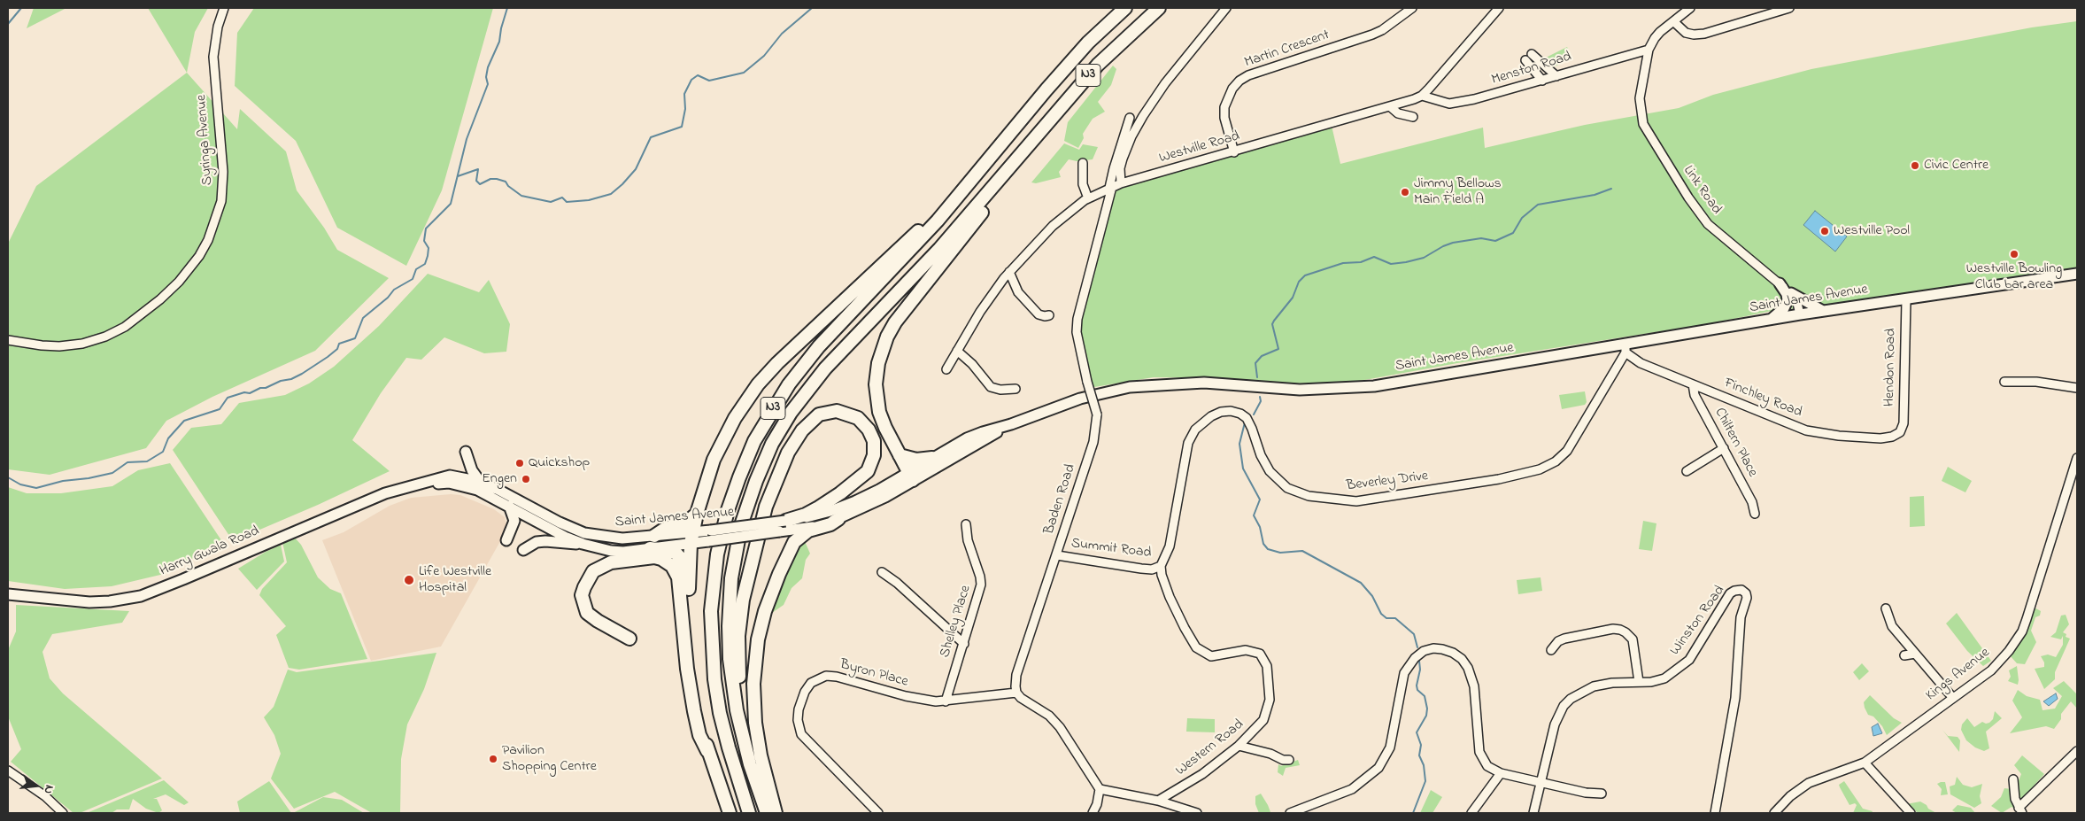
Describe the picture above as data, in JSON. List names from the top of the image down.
{
  "streets": {
    "highway": ["N3"],
    "main road": ["Saint James Avenue", "Harry Gwala Road"],
    "street": [
      "Martin Crescent",
      "Menston Road",
      "Syringa Avenue",
      "Westville Road",
      "Link Road",
      "Hendon Road",
      "Finchley Road",
      "Chiltern Place",
      "Beverley Drive",
      "Baden Road",
      "Summit Road",
      "Winston Road",
      "Shelley Place",
      "Byron Place",
      "Kings Avenue",
      "Western Road"
    ]
  },
  "crossings": [
    ["Martin Crescent", "Westville Road"],
    ["Menston Road", "Westville Road"],
    ["Menston Road", "Link Road"],
    ["Westville Road", "Baden Road"],
    ["Link Road", "Saint James Avenue"],
    ["Saint James Avenue", "Hendon Road"],
    ["Saint James Avenue", "Finchley Road"],
    ["Saint James Avenue", "Beverley Drive"],
    ["Saint James Avenue", "Harry Gwala Road"],
    ["Hendon Road", "Finchley Road"],
    ["Finchley Road", "Chiltern Place"],
    ["Finchley Road", "Beverley Drive"],
    ["Beverley Drive", "Summit Road"],
    ["Beverley Drive", "Western Road"],
    ["Baden Road", "Summit Road"],
    ["Baden Road", "Byron Place"],
    ["Summit Road", "Western Road"],
    ["Shelley Place", "Byron Place"]
  ],
  "places": [
    "Civic Centre",
    "Jimmy Bellows Main Field A",
    "Westville Pool",
    "Westville Bowling Club bar area",
    "Quickshop",
    "Engen",
    "Life Westville Hospital",
    "Pavilion Shopping Centre"
  ],
  "north": "right"
}
